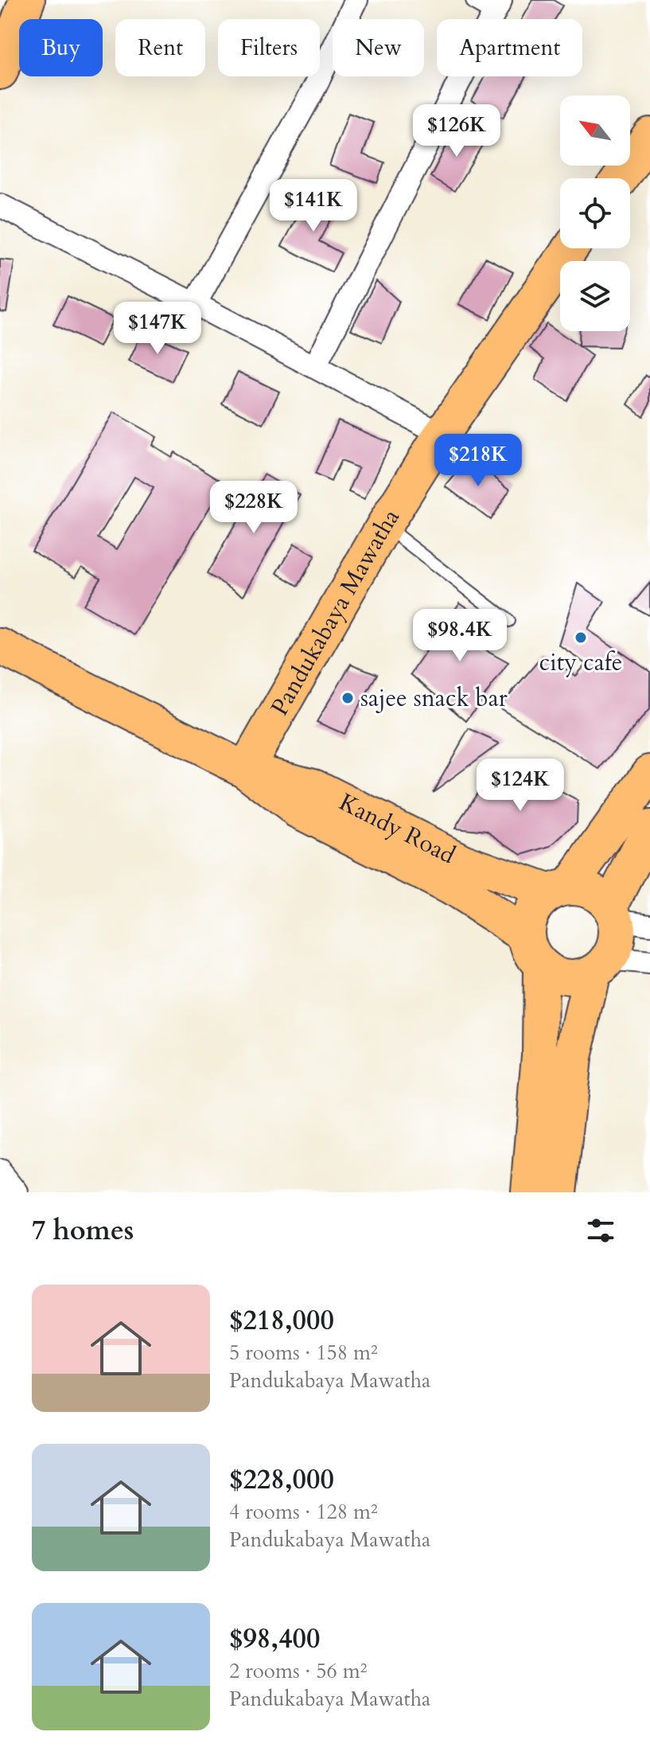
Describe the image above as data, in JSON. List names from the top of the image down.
{
  "streets": {
    "main road": ["Pandukabaya Mawatha", "Kandy Road"]
  },
  "crossings": [
    ["Pandukabaya Mawatha", "Kandy Road"]
  ],
  "places": ["city cafe", "sajee snack bar"],
  "north": "top left",
  "page": {
    "chip": [
      "Buy",
      "Rent",
      "Filters",
      "New",
      "Apartment"
    ],
    "price": [
      "$126K",
      "$141K",
      "$147K",
      "$218K",
      "$228K",
      "$98.4K",
      "$124K"
    ],
    "heading": "7 homes",
    "list": [
      {
        "name": "$218,000",
        "note": "5 rooms · 158 m² · Pandukabaya Mawatha"
      },
      {
        "name": "$228,000",
        "note": "4 rooms · 128 m² · Pandukabaya Mawatha"
      },
      {
        "name": "$98,400",
        "note": "2 rooms · 56 m² · Pandukabaya Mawatha"
      }
    ]
  }
}
